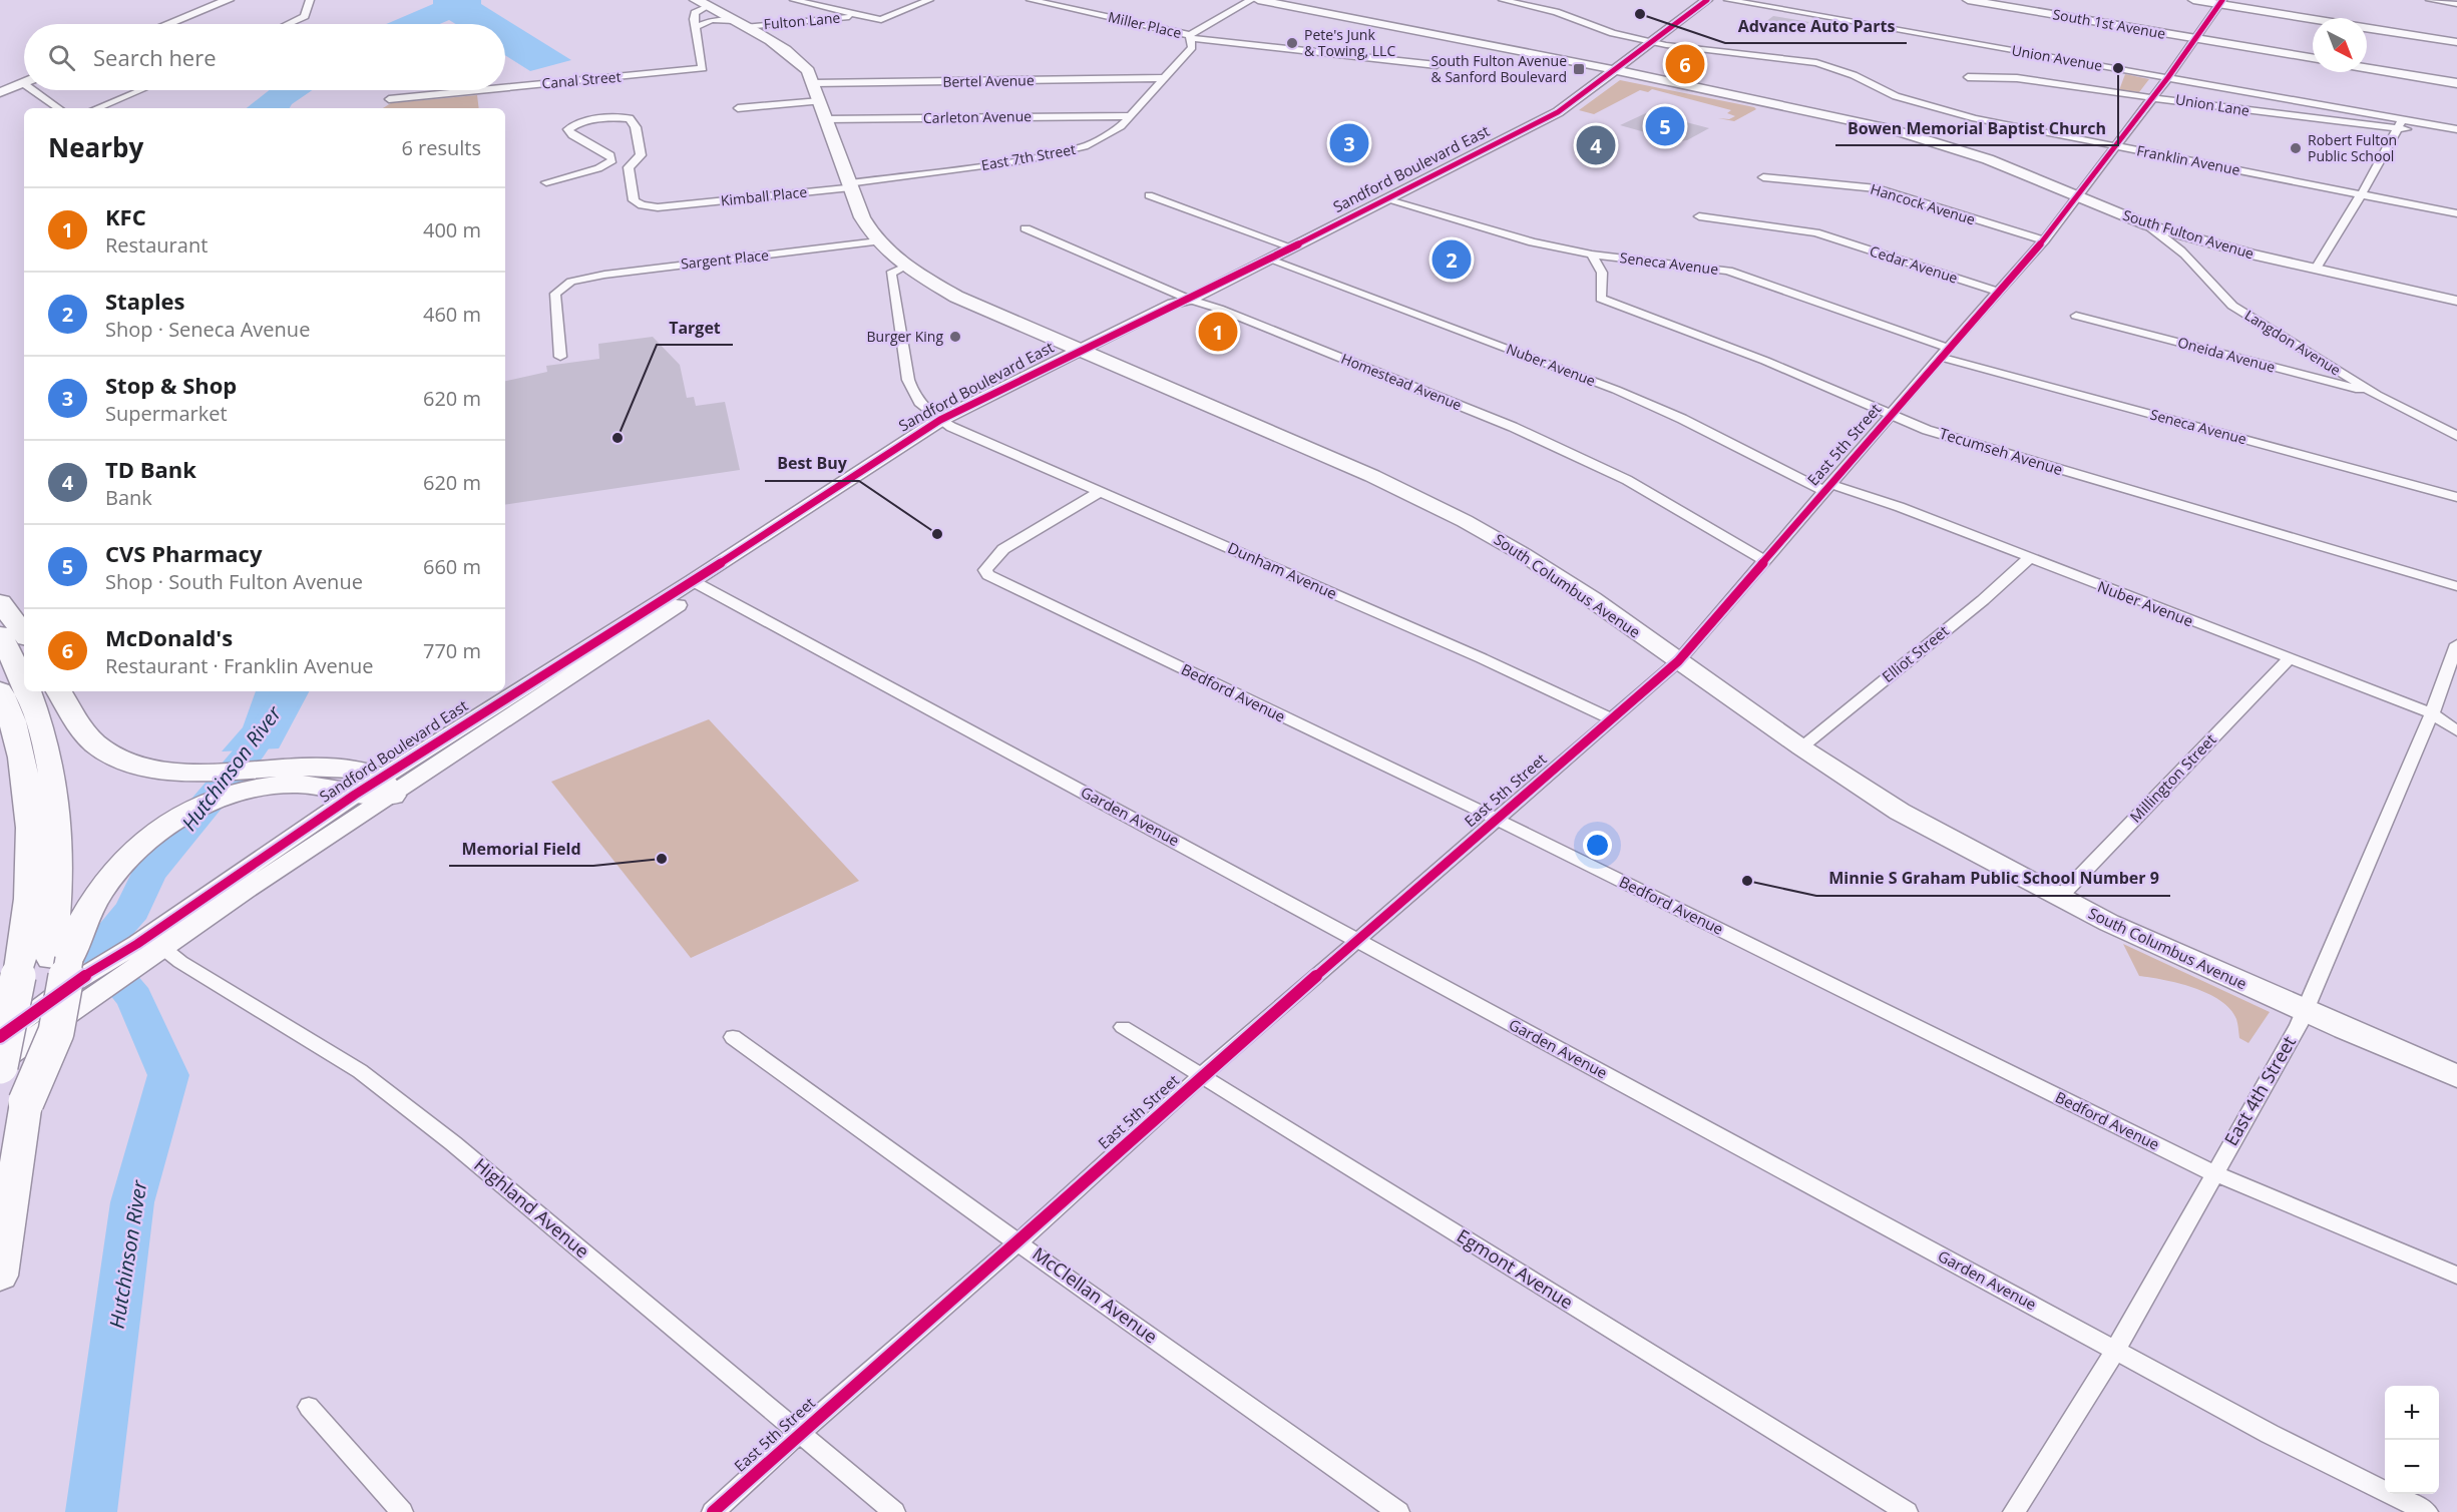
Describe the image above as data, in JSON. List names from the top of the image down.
{
  "streets": {
    "main road": ["South Columbus Avenue"],
    "street": [
      "Fulton Lane",
      "South 1st Avenue",
      "Miller Place",
      "Union Avenue",
      "Canal Street",
      "Bertel Avenue",
      "Union Lane",
      "Carleton Avenue",
      "East 7th Street",
      "Franklin Avenue",
      "Sandford Boulevard East",
      "Kimball Place",
      "Hancock Avenue",
      "South Fulton Avenue",
      "Sargent Place",
      "Seneca Avenue",
      "Cedar Avenue",
      "Langdon Avenue",
      "Oneida Avenue",
      "Nuber Avenue",
      "Homestead Avenue",
      "East 5th Street",
      "Tecumseh Avenue",
      "Dunham Avenue",
      "Elliot Street",
      "Bedford Avenue",
      "Millington Street",
      "Garden Avenue",
      "East 4th Street",
      "Highland Avenue",
      "Egmont Avenue",
      "McClellan Avenue"
    ]
  },
  "crossings": [
    ["Fulton Lane", "Canal Street"],
    ["Fulton Lane", "South Columbus Avenue"],
    ["South 1st Avenue", "East 5th Street"],
    ["Miller Place", "East 7th Street"],
    ["Union Avenue", "Union Lane"],
    ["Union Avenue", "East 5th Street"],
    ["Bertel Avenue", "Carleton Avenue"],
    ["Bertel Avenue", "East 7th Street"],
    ["Bertel Avenue", "South Columbus Avenue"],
    ["Union Lane", "East 5th Street"],
    ["Carleton Avenue", "East 7th Street"],
    ["Carleton Avenue", "South Columbus Avenue"],
    ["East 7th Street", "Kimball Place"],
    ["East 7th Street", "South Columbus Avenue"],
    ["Franklin Avenue", "Sandford Boulevard East"],
    ["Franklin Avenue", "East 5th Street"],
    ["Sandford Boulevard East", "South Fulton Avenue"],
    ["Sandford Boulevard East", "Seneca Avenue"],
    ["Sandford Boulevard East", "Nuber Avenue"],
    ["Sandford Boulevard East", "Homestead Avenue"],
    ["Sandford Boulevard East", "Dunham Avenue"],
    ["Sandford Boulevard East", "South Columbus Avenue"],
    ["Sandford Boulevard East", "Garden Avenue"],
    ["Sandford Boulevard East", "Highland Avenue"],
    ["Kimball Place", "South Columbus Avenue"],
    ["Hancock Avenue", "East 5th Street"],
    ["South Fulton Avenue", "Langdon Avenue"],
    ["South Fulton Avenue", "East 5th Street"],
    ["Sargent Place", "South Columbus Avenue"],
    ["Seneca Avenue", "East 5th Street"],
    ["Seneca Avenue", "Tecumseh Avenue"],
    ["Cedar Avenue", "East 5th Street"],
    ["Langdon Avenue", "Oneida Avenue"],
    ["Nuber Avenue", "East 5th Street"],
    ["Nuber Avenue", "Elliot Street"],
    ["Nuber Avenue", "Millington Street"],
    ["Nuber Avenue", "East 4th Street"],
    ["Homestead Avenue", "East 5th Street"],
    ["East 5th Street", "Tecumseh Avenue"],
    ["East 5th Street", "Dunham Avenue"],
    ["East 5th Street", "South Columbus Avenue"],
    ["East 5th Street", "Bedford Avenue"],
    ["East 5th Street", "Garden Avenue"],
    ["East 5th Street", "Highland Avenue"],
    ["East 5th Street", "Egmont Avenue"],
    ["East 5th Street", "McClellan Avenue"],
    ["Dunham Avenue", "South Columbus Avenue"],
    ["Dunham Avenue", "Bedford Avenue"],
    ["South Columbus Avenue", "Elliot Street"],
    ["South Columbus Avenue", "Millington Street"],
    ["South Columbus Avenue", "East 4th Street"],
    ["Bedford Avenue", "East 4th Street"],
    ["Garden Avenue", "East 4th Street"]
  ],
  "water": ["Hutchinson River"],
  "places": {
    "other": [
      "Advance Auto Parts",
      "Pete's Junk & Towing, LLC",
      "Bowen Memorial Baptist Church",
      "Robert Fulton Public School",
      "Burger King",
      "Target",
      "Best Buy",
      "Memorial Field",
      "Minnie S Graham Public School Number 9"
    ],
    "transit": ["South Fulton Avenue & Sanford Boulevard"]
  },
  "north": "bottom right",
  "page": {
    "search": "Search here",
    "pins": [
      "6",
      "5",
      "3",
      "4",
      "2",
      "1"
    ],
    "heading": ["Nearby", "6 results"],
    "list": [
      {
        "mark": "1",
        "name": "KFC",
        "note": "Restaurant",
        "value": "400 m"
      },
      {
        "mark": "2",
        "name": "Staples",
        "note": "Shop · Seneca Avenue",
        "value": "460 m"
      },
      {
        "mark": "3",
        "name": "Stop & Shop",
        "note": "Supermarket",
        "value": "620 m"
      },
      {
        "mark": "4",
        "name": "TD Bank",
        "note": "Bank",
        "value": "620 m"
      },
      {
        "mark": "5",
        "name": "CVS Pharmacy",
        "note": "Shop · South Fulton Avenue",
        "value": "660 m"
      },
      {
        "mark": "6",
        "name": "McDonald's",
        "note": "Restaurant · Franklin Avenue",
        "value": "770 m"
      }
    ],
    "map_buttons": ["+", "−"]
  }
}
